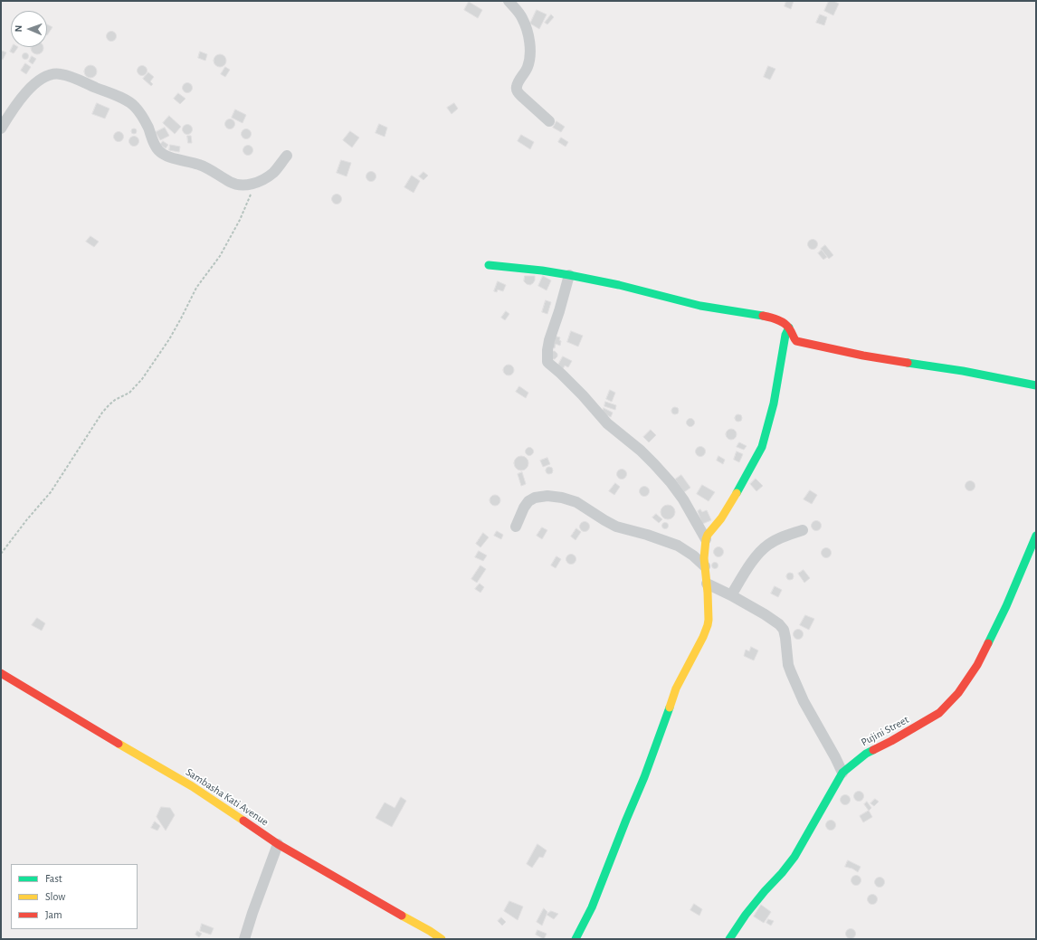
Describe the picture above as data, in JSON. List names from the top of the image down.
{
  "streets": {
    "street": ["Pujini Street", "Sambasha Kati Avenue"]
  },
  "legend": ["Fast", "Slow", "Jam"],
  "north": "left"
}
